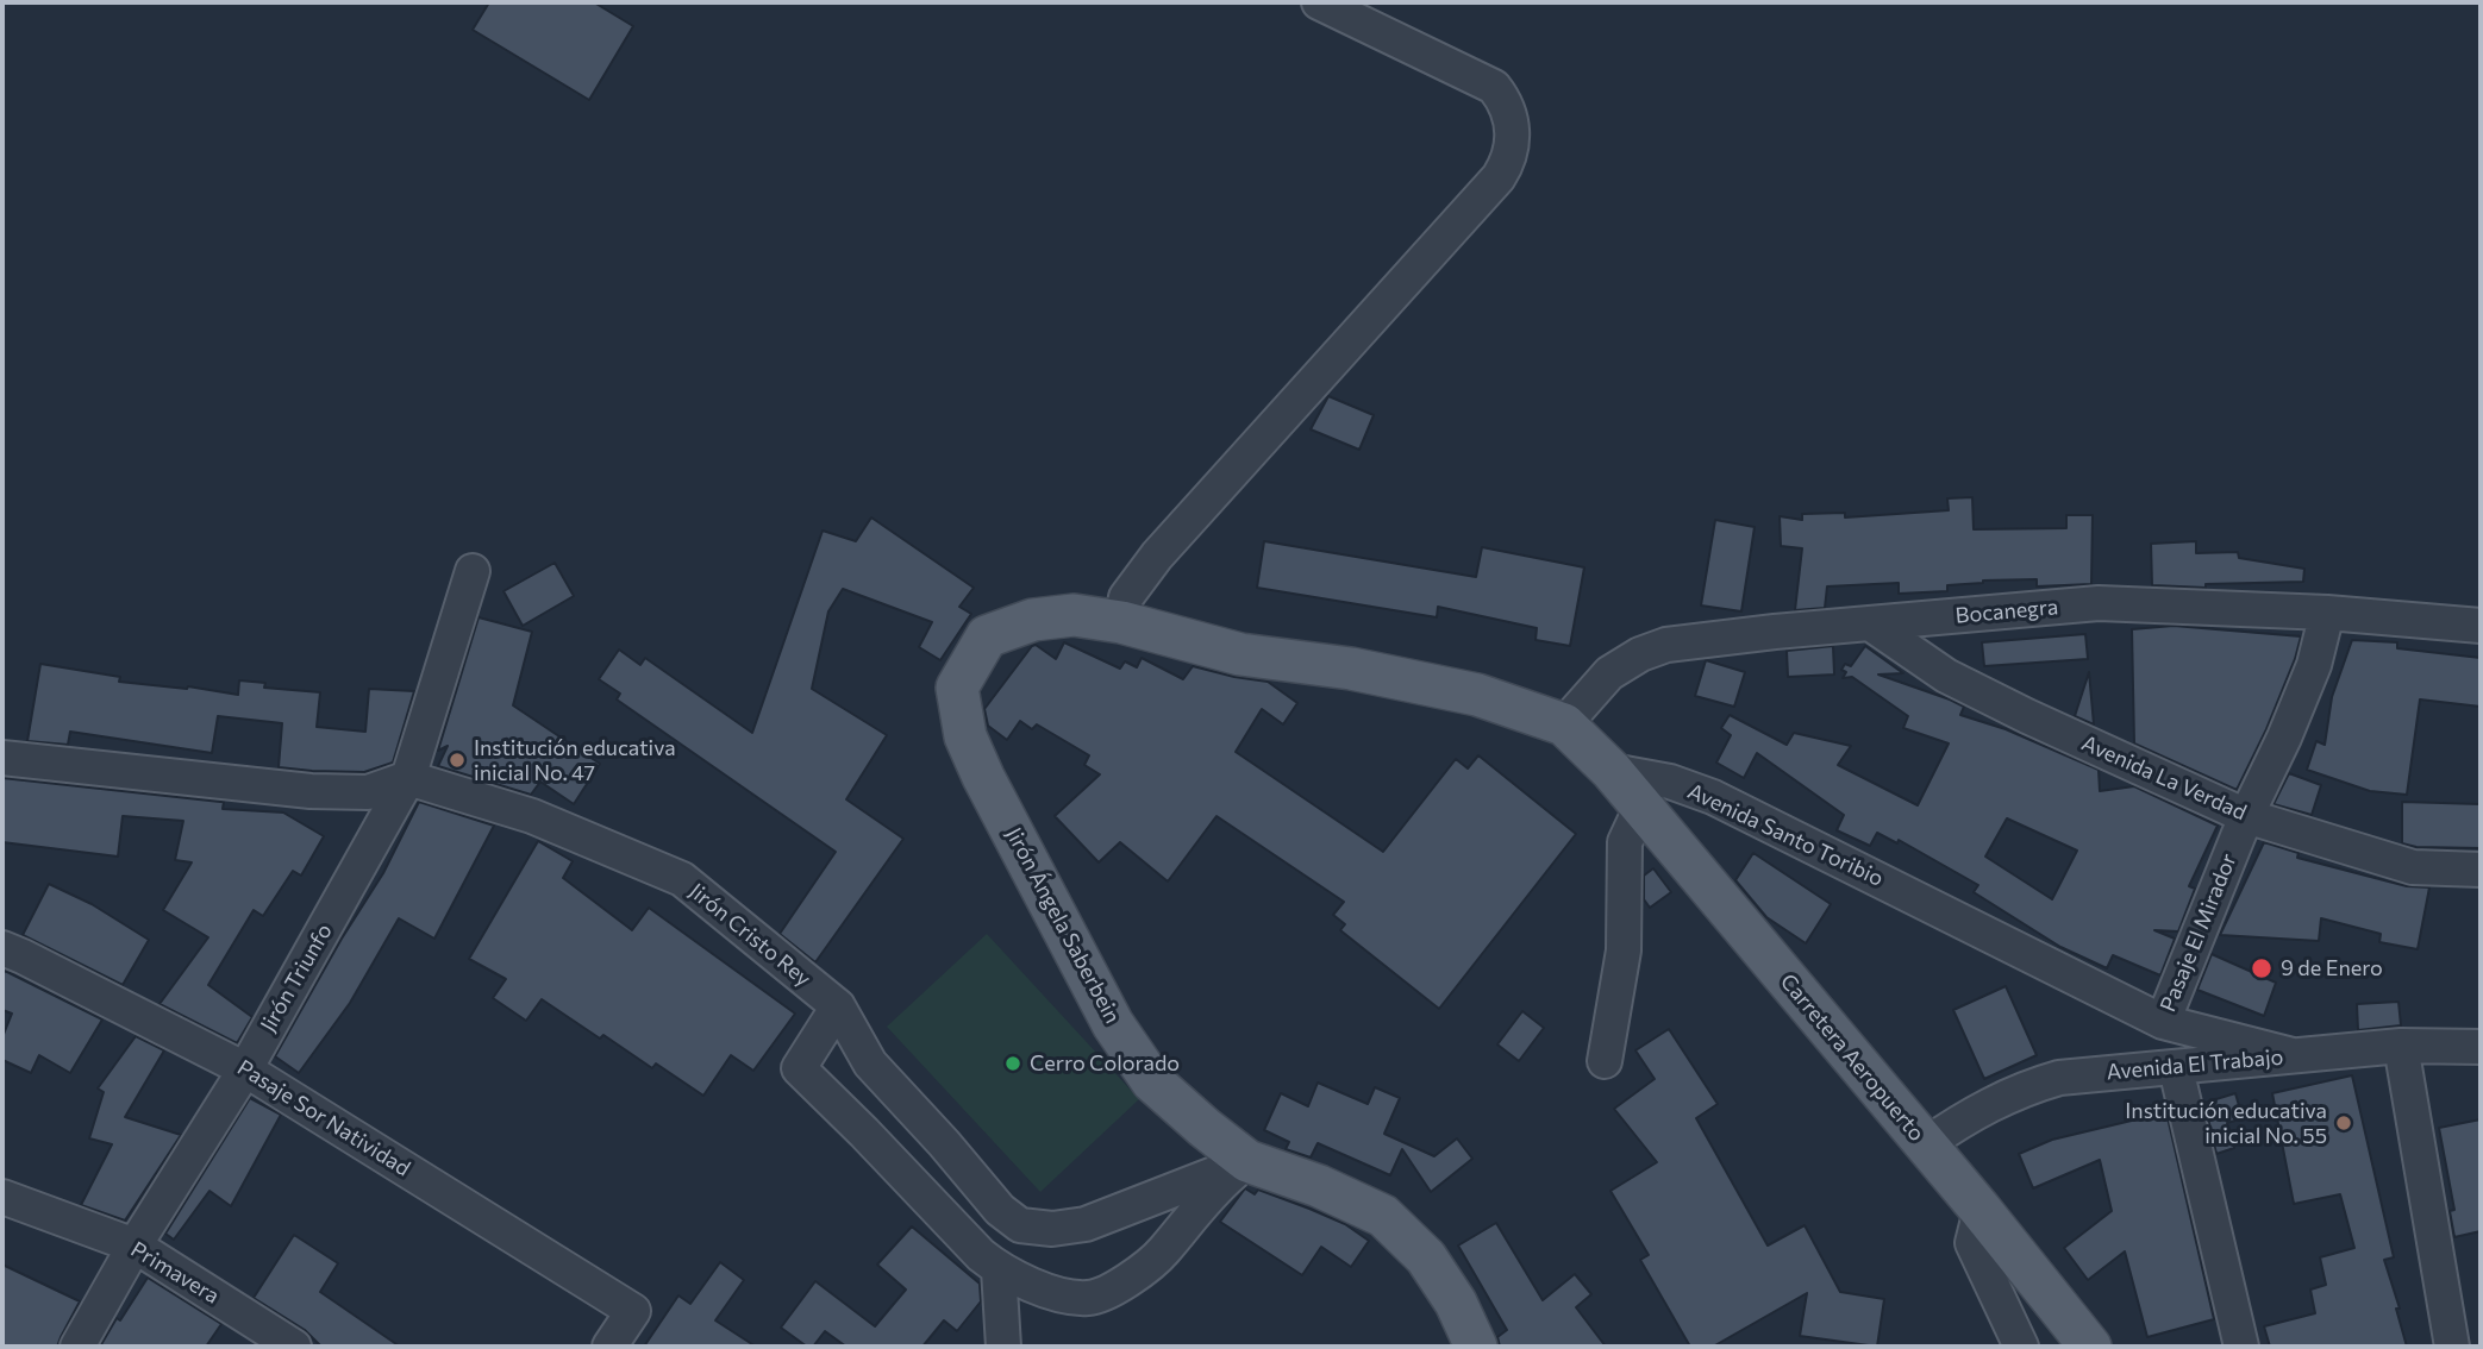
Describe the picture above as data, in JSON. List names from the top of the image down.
{
  "streets": {
    "main road": ["Jirón Ángela Saberbein", "Carretera Aeropuerto"],
    "street": [
      "Bocanegra",
      "Avenida La Verdad",
      "Avenida Santo Toribio",
      "Pasaje El Mirador",
      "Jirón Cristo Rey",
      "Jirón Triunfo",
      "Avenida El Trabajo",
      "Pasaje Sor Natividad",
      "Primavera"
    ]
  },
  "crossings": [
    ["Bocanegra", "Avenida La Verdad"],
    ["Bocanegra", "Pasaje El Mirador"],
    ["Avenida La Verdad", "Pasaje El Mirador"],
    ["Avenida Santo Toribio", "Pasaje El Mirador"],
    ["Avenida Santo Toribio", "Carretera Aeropuerto"],
    ["Avenida Santo Toribio", "Avenida El Trabajo"],
    ["Jirón Ángela Saberbein", "Jirón Cristo Rey"],
    ["Jirón Cristo Rey", "Jirón Triunfo"],
    ["Jirón Triunfo", "Pasaje Sor Natividad"],
    ["Jirón Triunfo", "Primavera"],
    ["Carretera Aeropuerto", "Avenida El Trabajo"]
  ],
  "places": [
    "Institución educativa inicial No. 47",
    "9 de Enero",
    "Cerro Colorado",
    "Institución educativa inicial No. 55"
  ]
}
